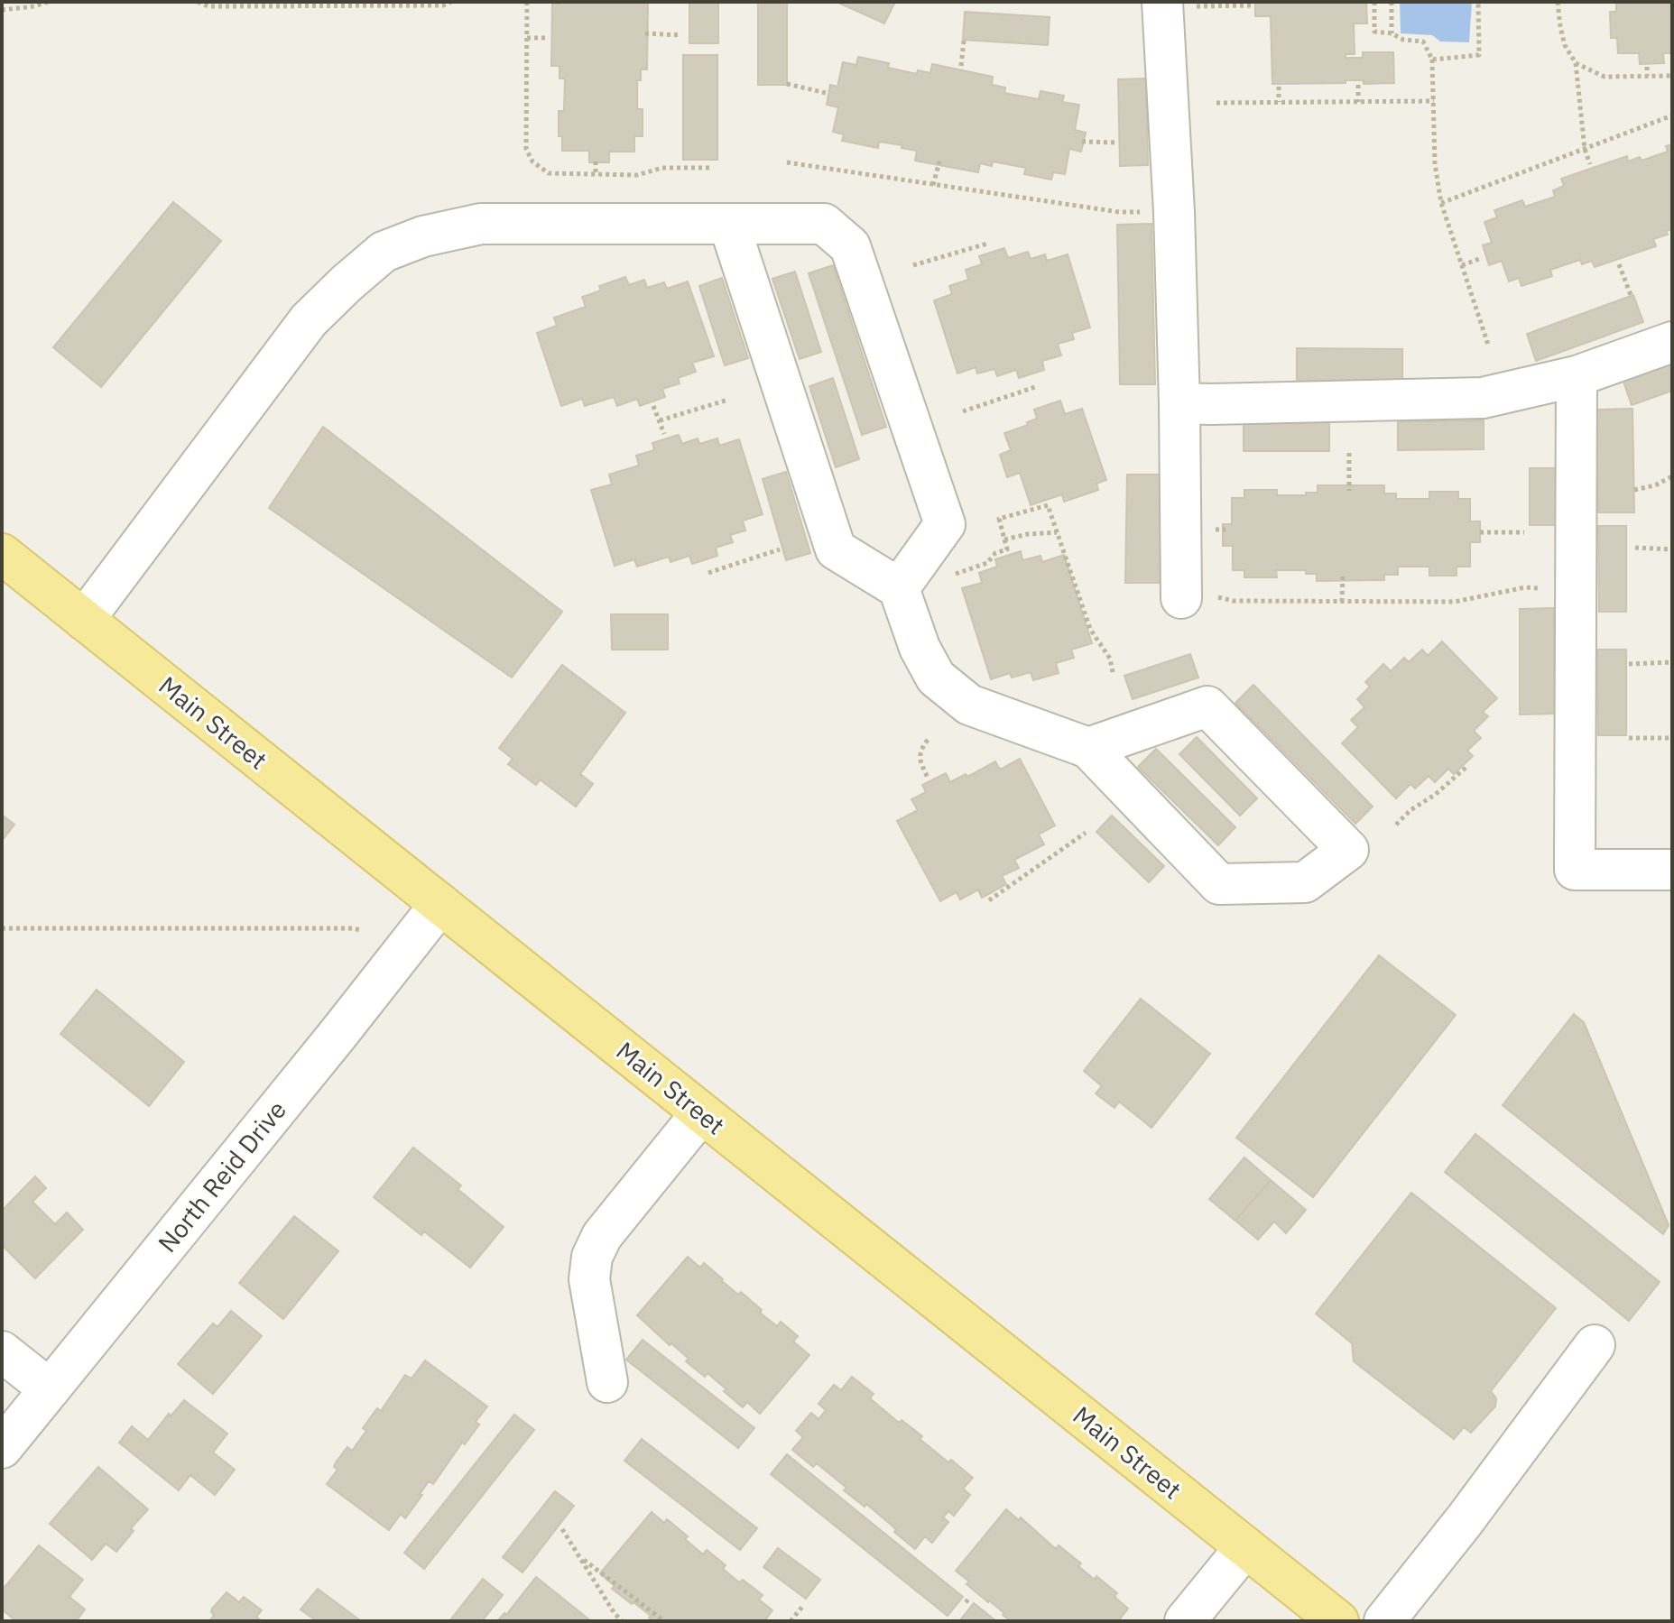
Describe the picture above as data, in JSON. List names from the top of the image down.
{
  "streets": {
    "main road": ["Main Street"],
    "street": ["North Reid Drive"]
  },
  "crossings": [
    ["Main Street", "North Reid Drive"]
  ]
}
